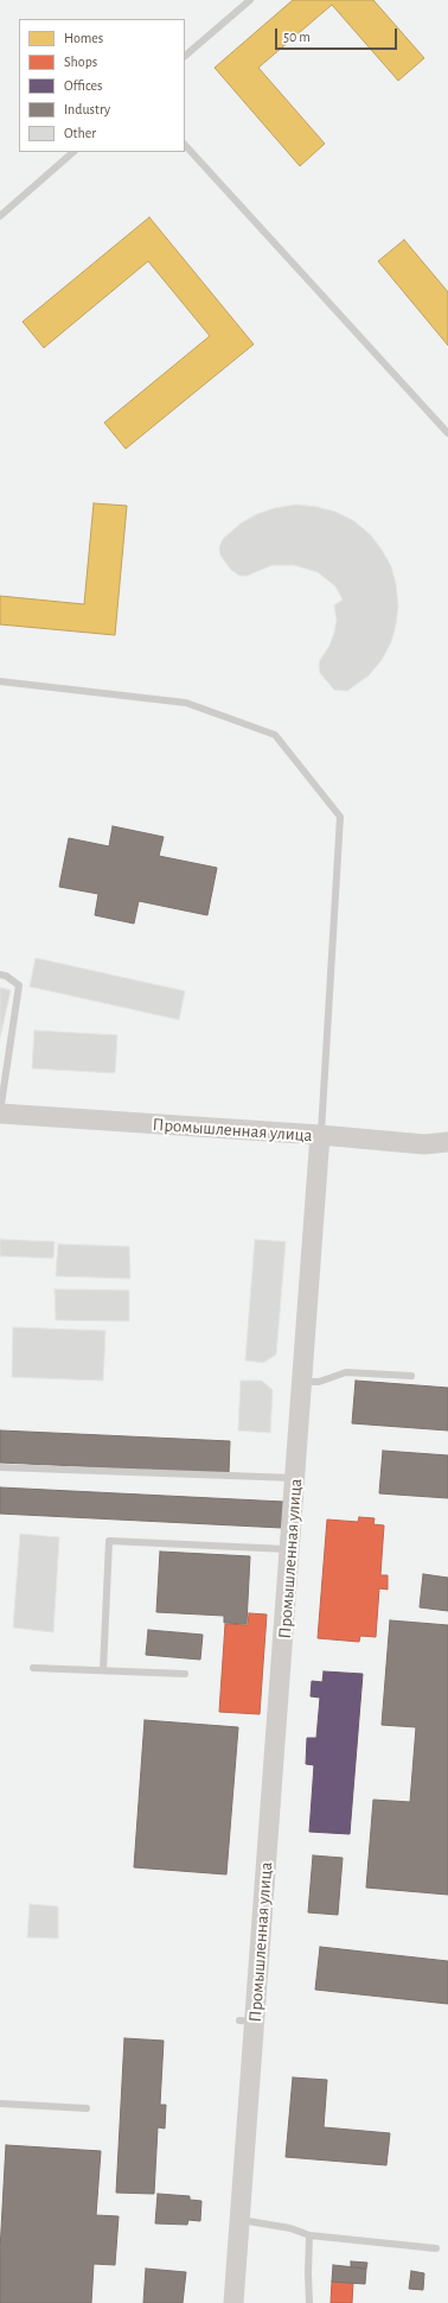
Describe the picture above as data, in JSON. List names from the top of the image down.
{
  "streets": {
    "main road": ["Промышленная улица"]
  },
  "legend": [
    "Homes",
    "Shops",
    "Offices",
    "Industry",
    "Other"
  ],
  "scale_bar": "50 m"
}
